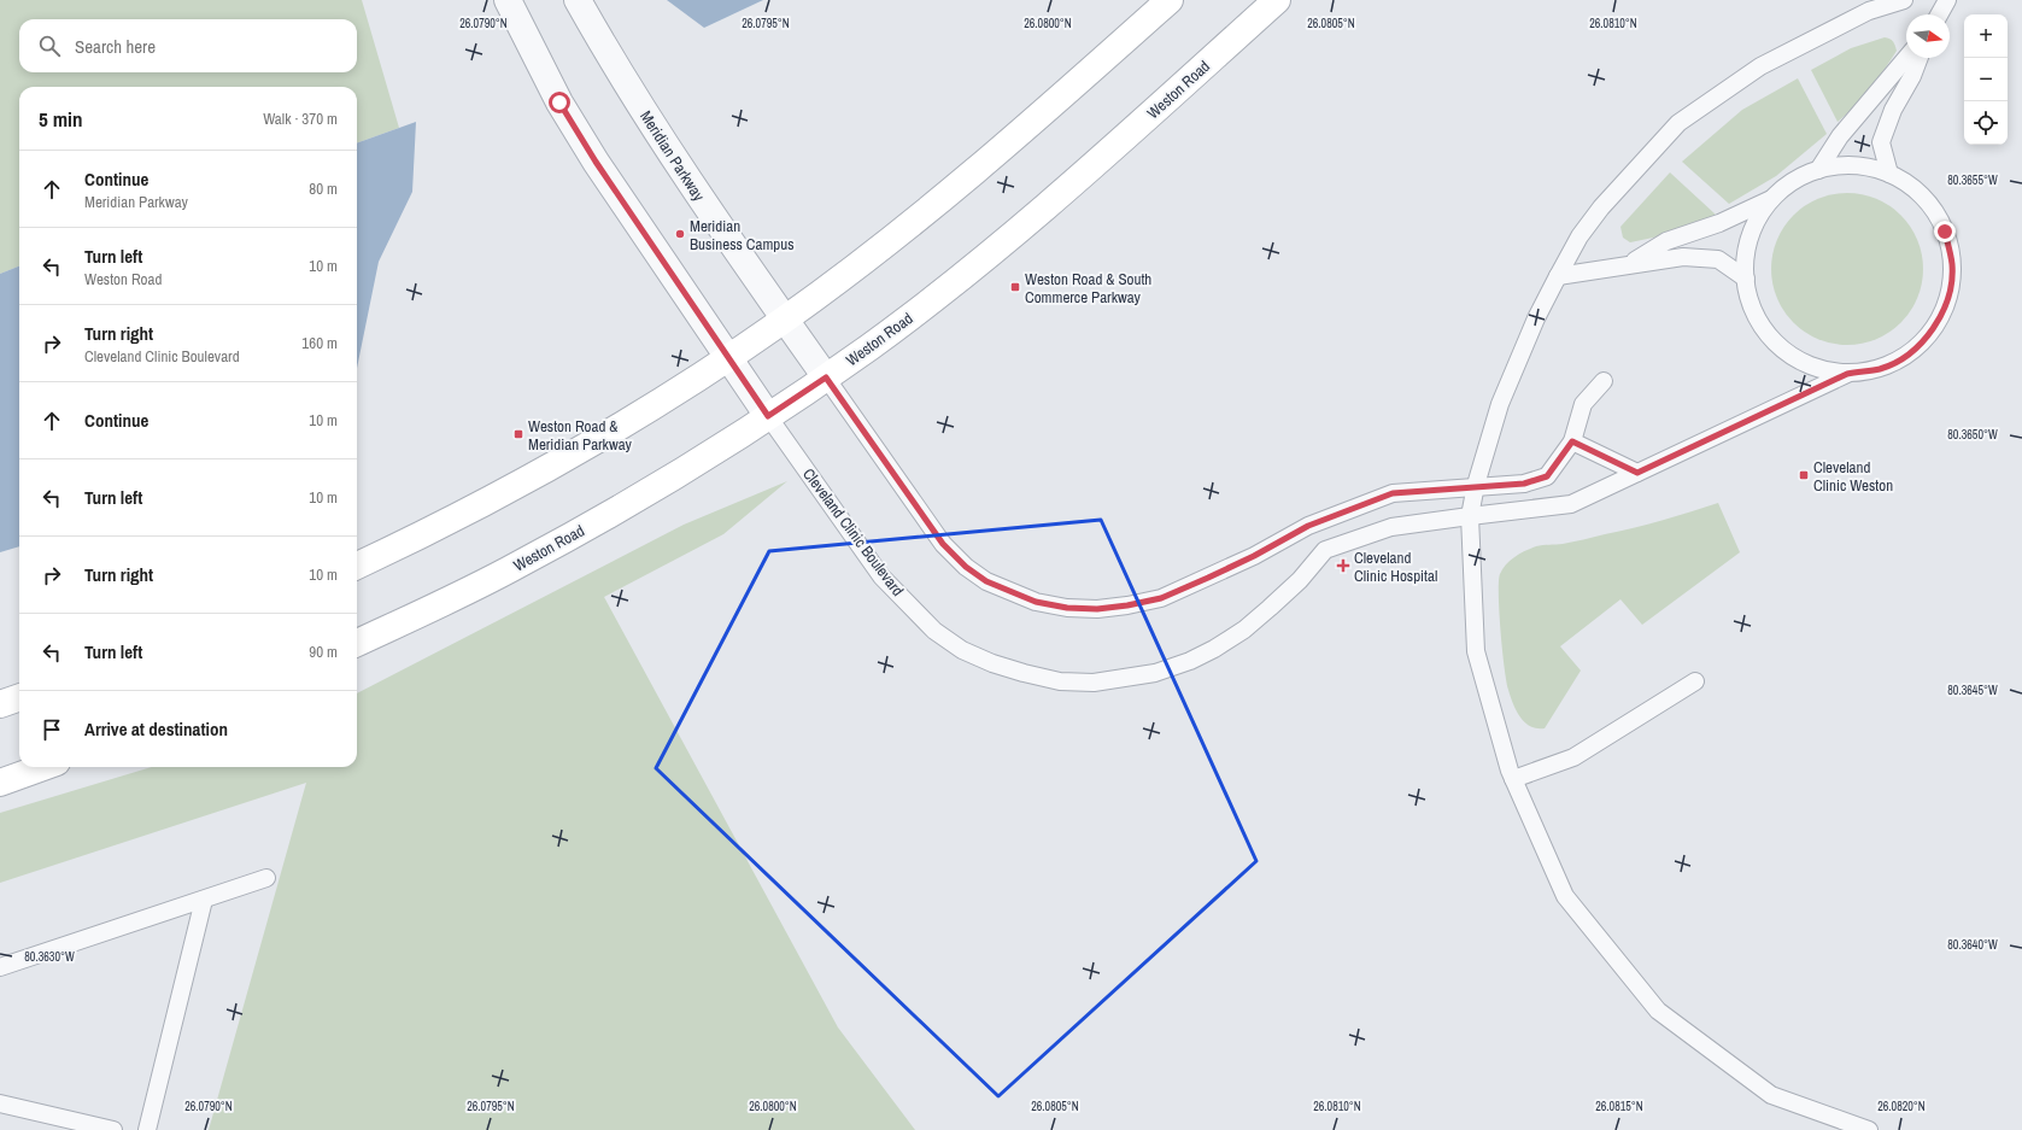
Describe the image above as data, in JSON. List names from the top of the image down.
{
  "streets": {
    "main road": ["Weston Road"],
    "street": ["Meridian Parkway"],
    "lane": ["Cleveland Clinic Boulevard"]
  },
  "crossings": [
    ["Weston Road", "Meridian Parkway"],
    ["Weston Road", "Cleveland Clinic Boulevard"]
  ],
  "places": {
    "other": ["Meridian Business Campus"],
    "transit": ["Weston Road & South Commerce Parkway", "Weston Road & Meridian Parkway", "Cleveland Clinic Weston"],
    "health": ["Cleveland Clinic Hospital"]
  },
  "north": "right",
  "page": {
    "map_buttons": ["+", "−"],
    "search": "Search here",
    "heading": ["5 min", "Walk · 370 m"],
    "list": [
      ["Continue", "Meridian Parkway", "80 m"],
      ["Turn left", "Weston Road", "10 m"],
      ["Turn right", "Cleveland Clinic Boulevard", "160 m"],
      ["Continue", "10 m"],
      ["Turn left", "10 m"],
      ["Turn right", "10 m"],
      ["Turn left", "90 m"],
      "Arrive at destination"
    ]
  },
  "coordinates": [
    "26.0790°N",
    "26.0795°N",
    "26.0800°N",
    "26.0805°N",
    "26.0810°N",
    "80.3655°W",
    "80.3650°W",
    "80.3645°W",
    "80.3640°W",
    "80.3630°W",
    "26.0815°N",
    "26.0820°N"
  ]
}
